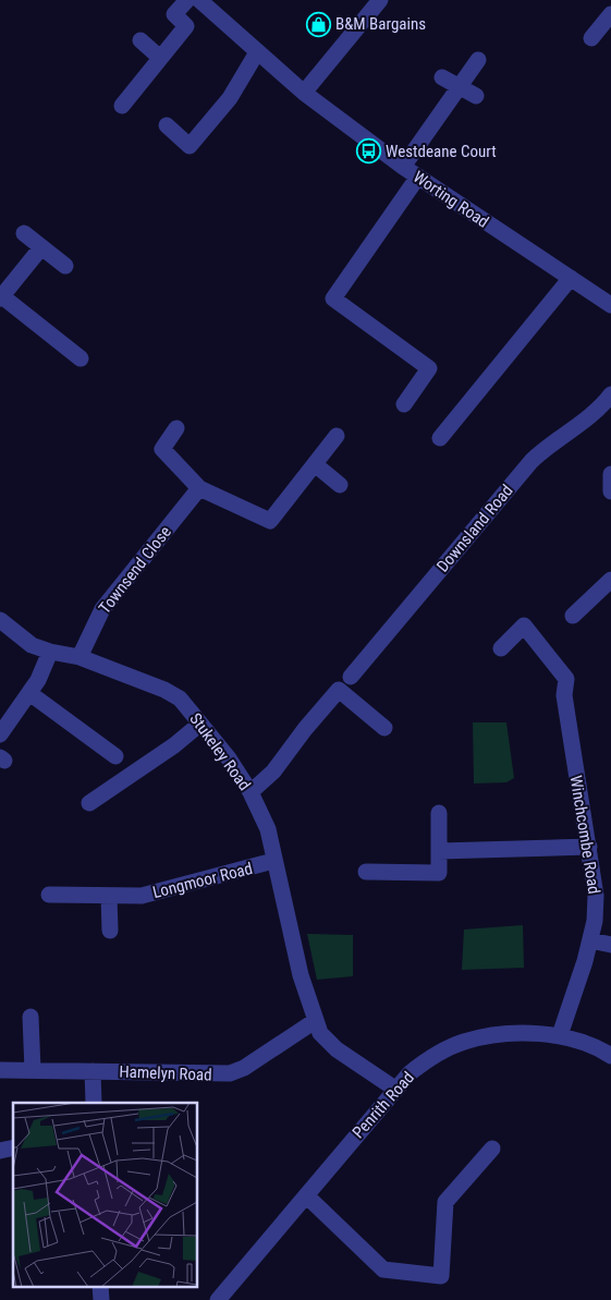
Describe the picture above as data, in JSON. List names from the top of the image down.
{
  "streets": {
    "street": [
      "Worting Road",
      "Downsland Road",
      "Townsend Close",
      "Stukeley Road",
      "Winchcombe Road",
      "Longmoor Road",
      "Hamelyn Road",
      "Penrith Road"
    ]
  },
  "crossings": [
    ["Townsend Close", "Stukeley Road"],
    ["Stukeley Road", "Longmoor Road"],
    ["Stukeley Road", "Hamelyn Road"],
    ["Stukeley Road", "Penrith Road"],
    ["Winchcombe Road", "Penrith Road"]
  ],
  "places": {
    "shop": ["B&M Bargains"],
    "bus stop": ["Westdeane Court"]
  }
}
